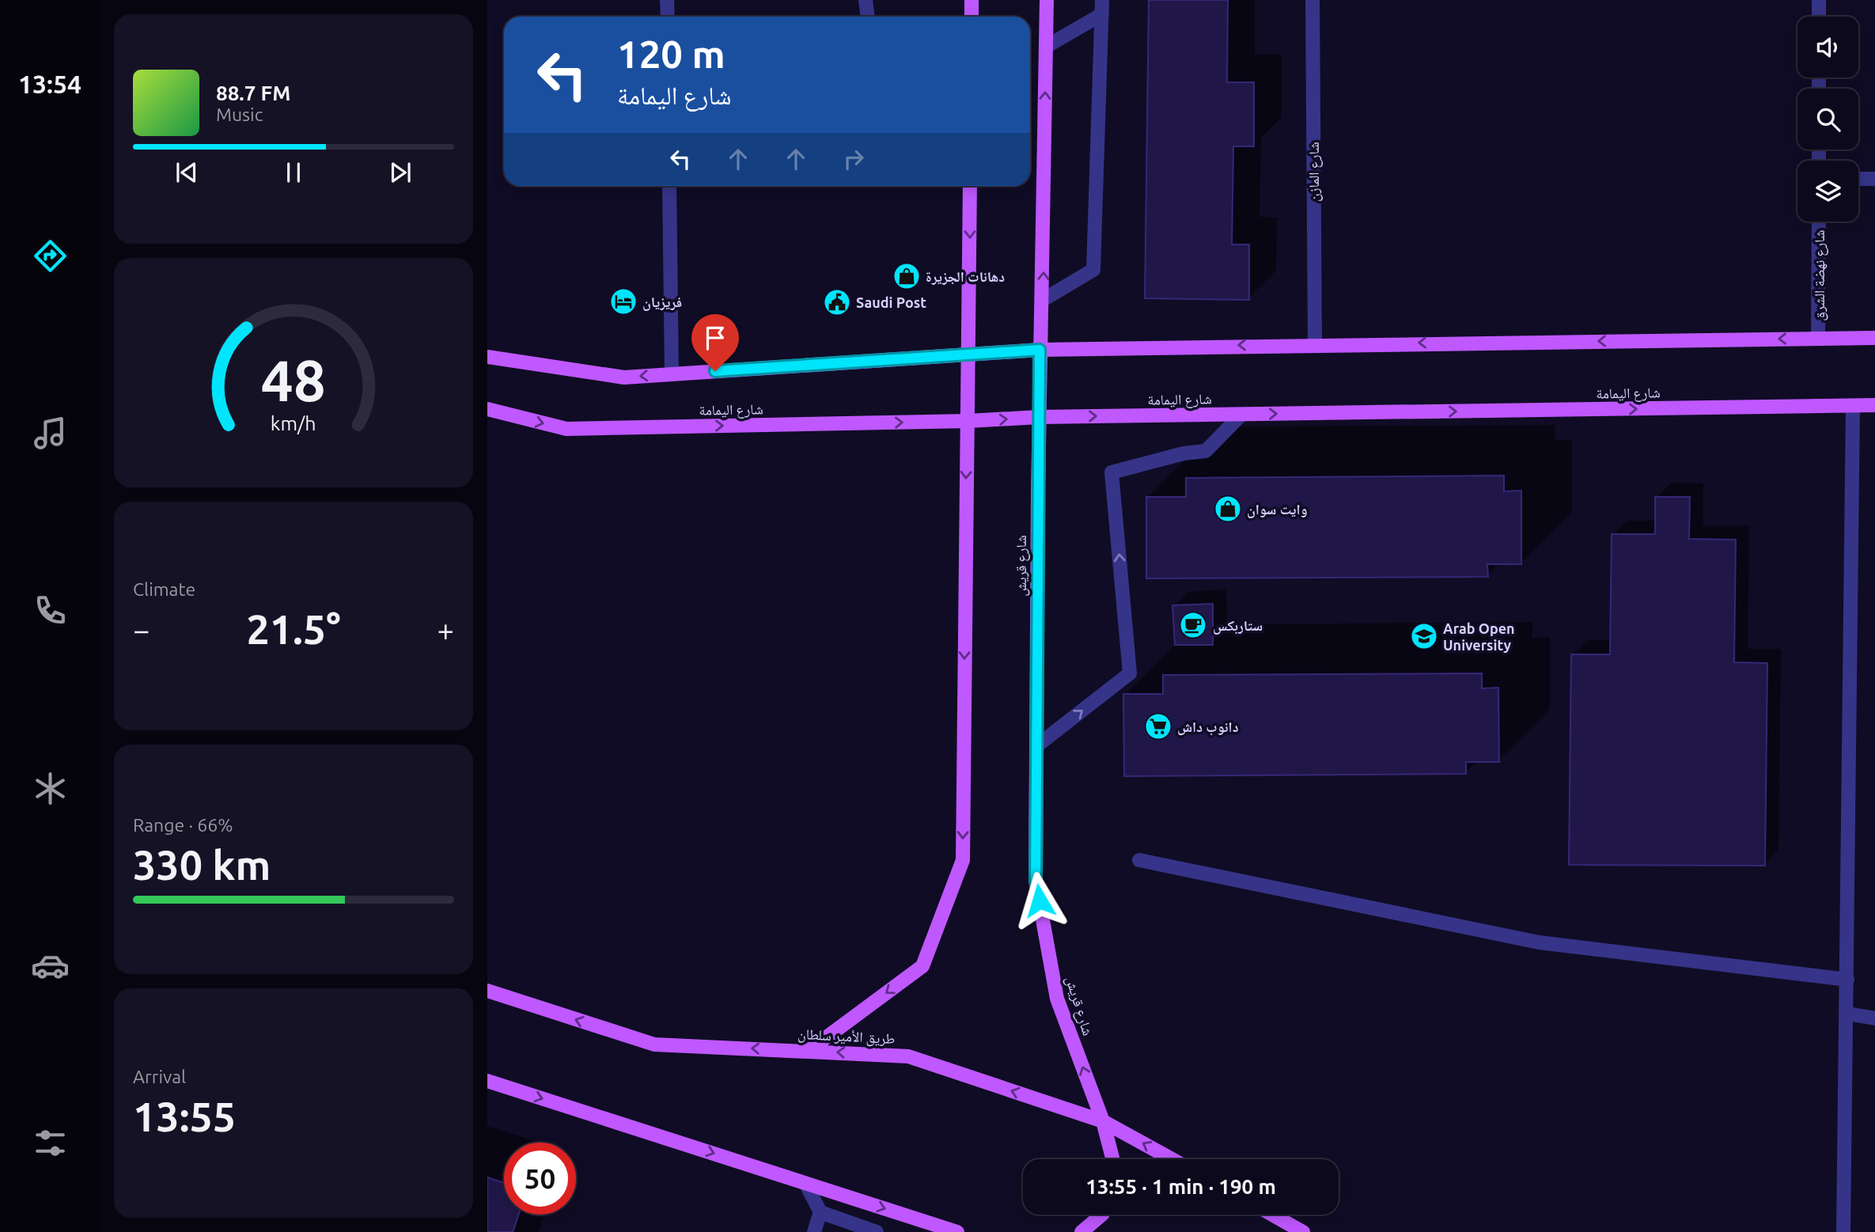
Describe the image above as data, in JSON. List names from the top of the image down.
{
  "streets": {
    "main road": ["شارع اليمامة", "شارع قريش", "طريق الأمير سلطان"],
    "street": ["شارع المازن", "شارع نهضة الشرق"]
  },
  "crossings": [
    ["شارع اليمامة", "شارع قريش"],
    ["شارع قريش", "طريق الأمير سلطان"]
  ],
  "one_way": ["شارع قريش"],
  "places": {
    "shop": ["دهانات الجزيرة", "وايت سوان"],
    "hotel": ["فريزيان"],
    "public building": ["Saudi Post"],
    "cafe": ["ستاربكس"],
    "school or university": ["Arab Open University"],
    "supermarket": ["دانوب داش"]
  },
  "page": {
    "tabs": "13:54",
    "turn": ["120 m", "شارع اليمامة"],
    "song": ["88.7 FM", "Music"],
    "tile": [
      "Climate",
      ["Range · 66%", "330 km"],
      ["Arrival", "13:55"]
    ],
    "heat": ["−", "21.5°", "+"],
    "limit": "50",
    "trip": "13:55 · 1 min · 190 m",
    "gauge": ["48", "km/h"]
  }
}
